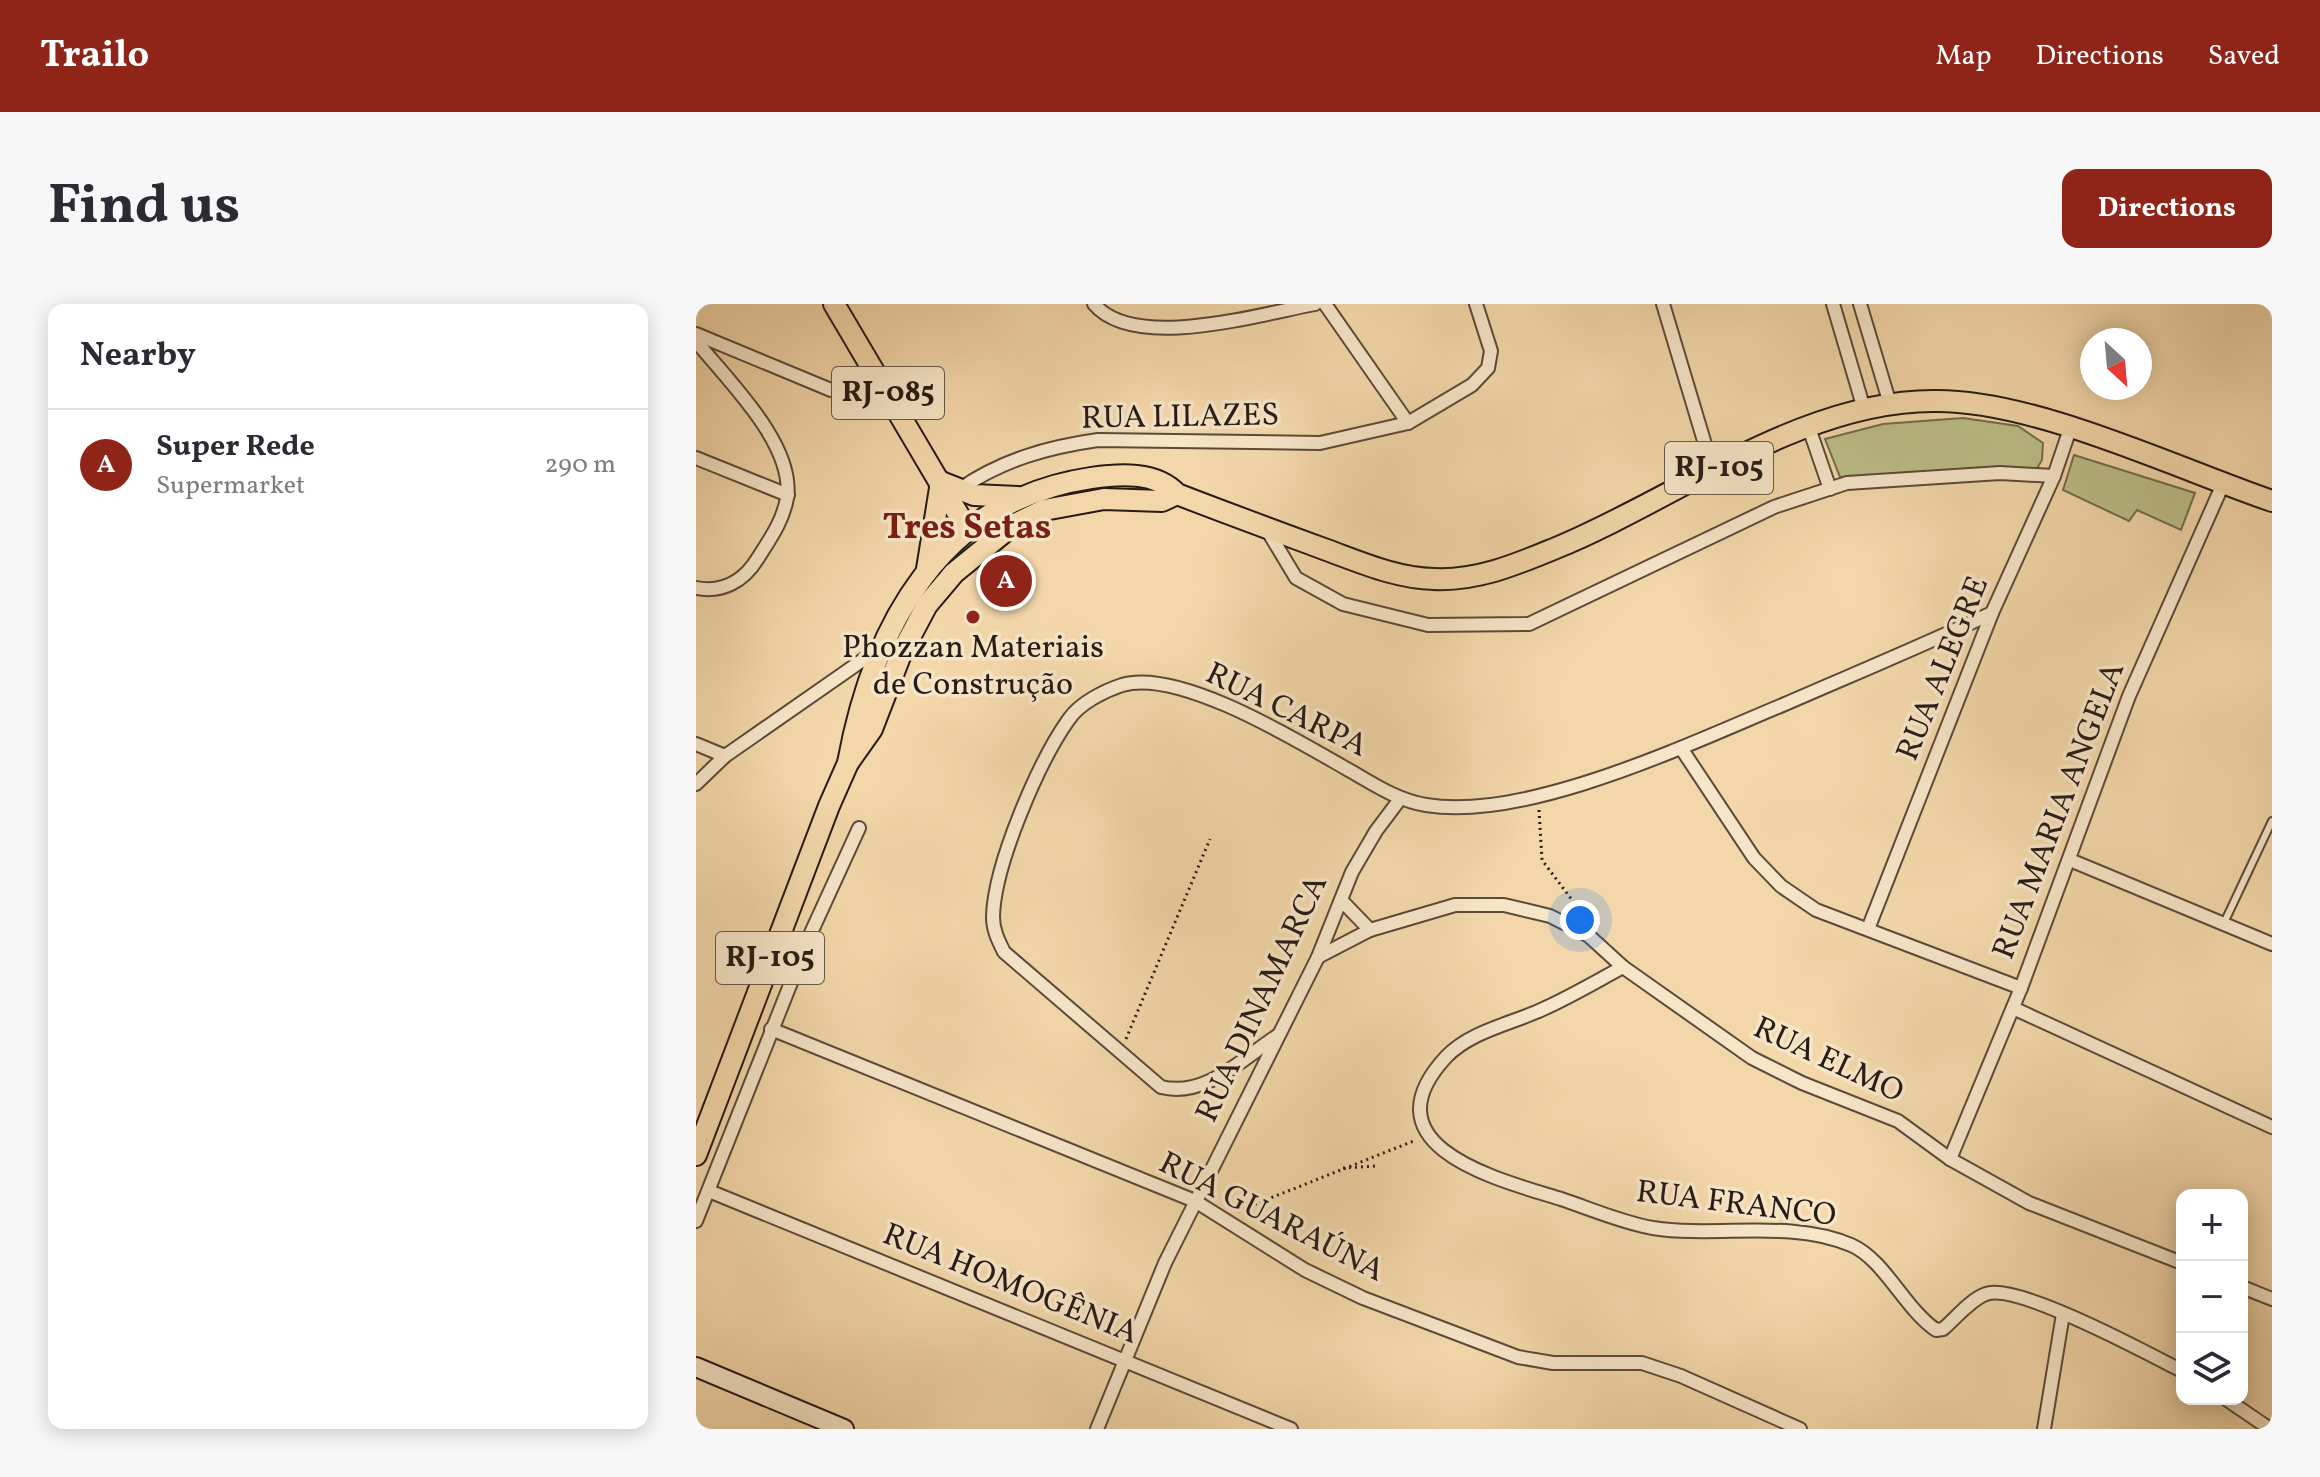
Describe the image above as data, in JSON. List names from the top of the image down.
{
  "streets": {
    "main road": ["RJ-085", "RJ-105"],
    "street": [
      "RUA LILAZES",
      "RUA ALEGRE",
      "RUA CARPA",
      "RUA MARIA ANGELA",
      "RUA DINAMARCA",
      "RUA ELMO",
      "RUA FRANCO",
      "RUA GUARAÚNA",
      "RUA HOMOGÊNIA"
    ]
  },
  "crossings": [
    ["RJ-085", "RUA LILAZES"],
    ["RJ-085", "RJ-105"],
    ["RJ-105", "RUA ALEGRE"],
    ["RJ-105", "RUA MARIA ANGELA"],
    ["RUA ALEGRE", "RUA CARPA"],
    ["RUA CARPA", "RUA DINAMARCA"],
    ["RUA MARIA ANGELA", "RUA ELMO"],
    ["RUA DINAMARCA", "RUA ELMO"],
    ["RUA DINAMARCA", "RUA GUARAÚNA"],
    ["RUA DINAMARCA", "RUA HOMOGÊNIA"]
  ],
  "districts": ["Tres Setas"],
  "places": ["Phozzan Materiais de Construção"],
  "north": "bottom right",
  "page": {
    "header": "Trailo",
    "nav": ["Map", "Directions", "Saved"],
    "title": "Find us",
    "buttons": "Directions",
    "heading": "Nearby",
    "list": [
      {
        "mark": "A",
        "name": "Super Rede",
        "note": "Supermarket",
        "value": "290 m"
      }
    ],
    "pins": "A",
    "map_buttons": ["+", "−"]
  }
}
